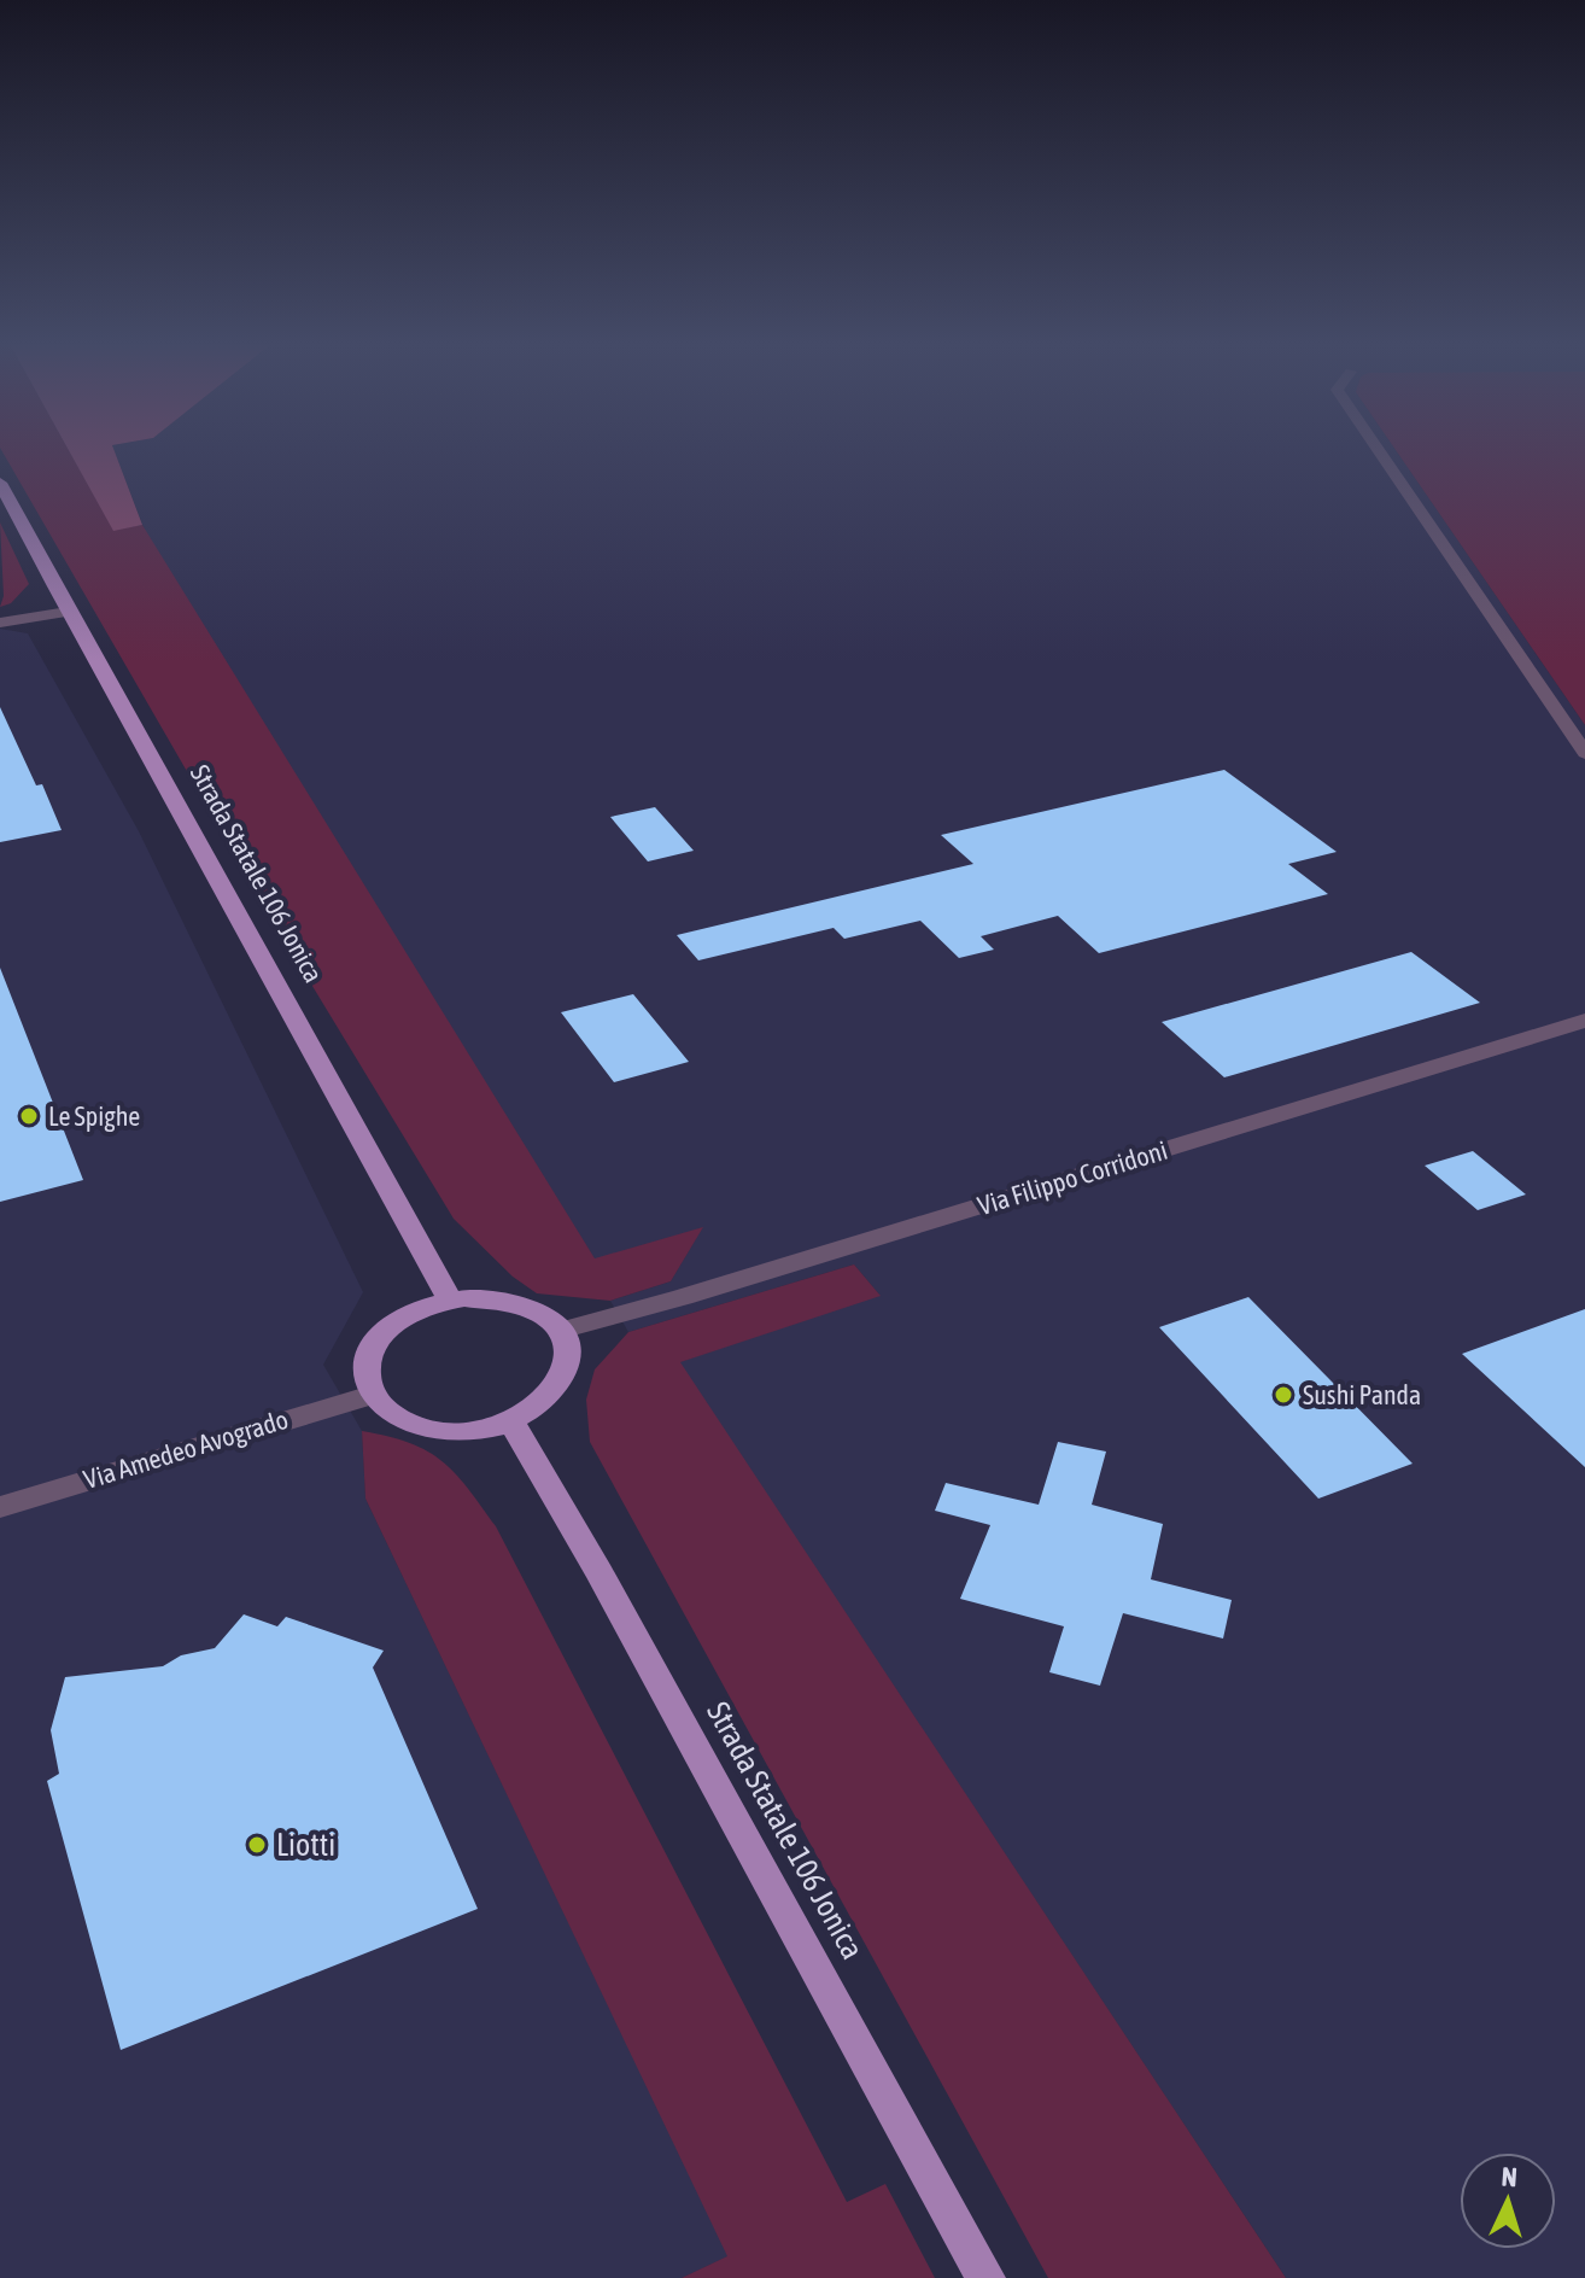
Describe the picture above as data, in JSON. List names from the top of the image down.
{
  "streets": {
    "main road": ["Strada Statale 106 Jonica"],
    "street": ["Via Filippo Corridoni", "Via Amedeo Avogrado"]
  },
  "crossings": [
    ["Strada Statale 106 Jonica", "Via Filippo Corridoni"],
    ["Strada Statale 106 Jonica", "Via Amedeo Avogrado"],
    ["Via Filippo Corridoni", "Via Amedeo Avogrado"]
  ],
  "places": ["Le Spighe", "Sushi Panda", "Liotti"],
  "north": "top"
}
